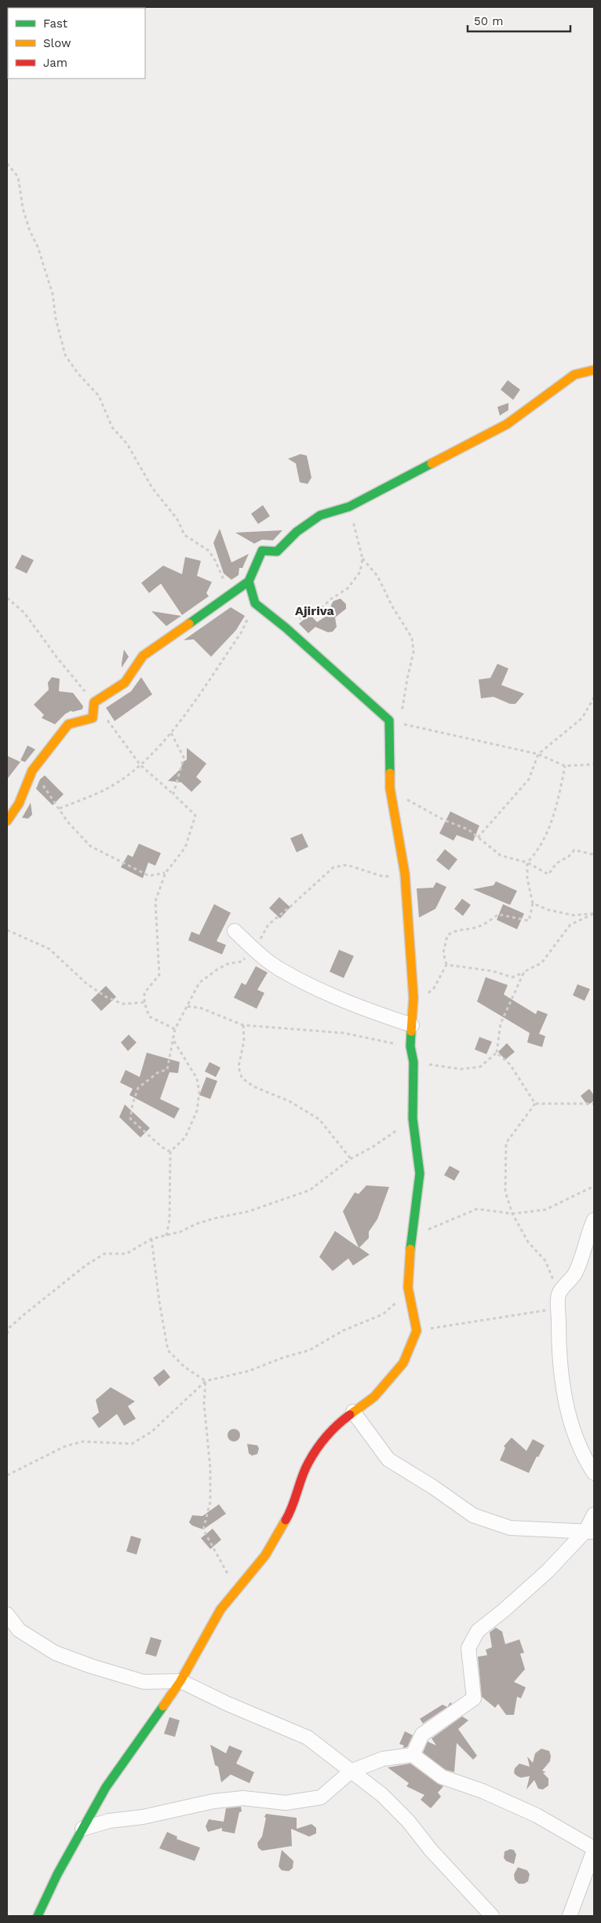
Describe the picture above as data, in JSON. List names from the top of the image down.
{
  "districts": ["Ajiriva"],
  "legend": ["Fast", "Slow", "Jam"],
  "scale_bar": "50 m"
}
